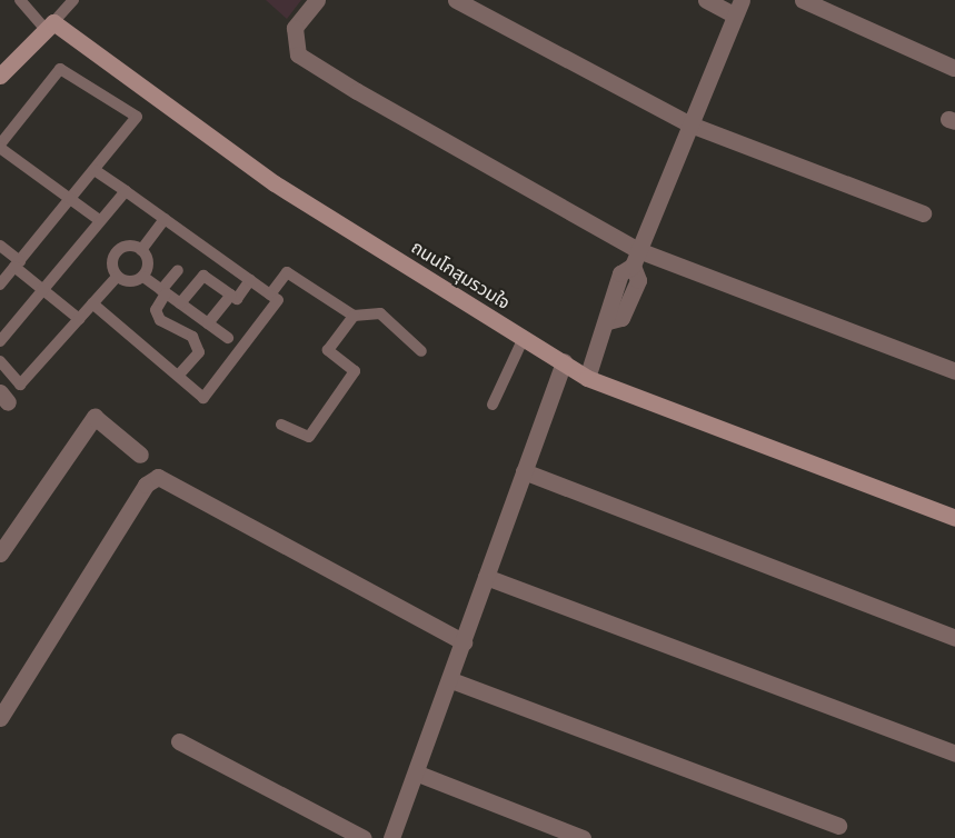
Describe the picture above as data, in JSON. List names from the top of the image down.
{
  "streets": {
    "street": ["ถนนโกสุมรวมใจ"]
  }
}
